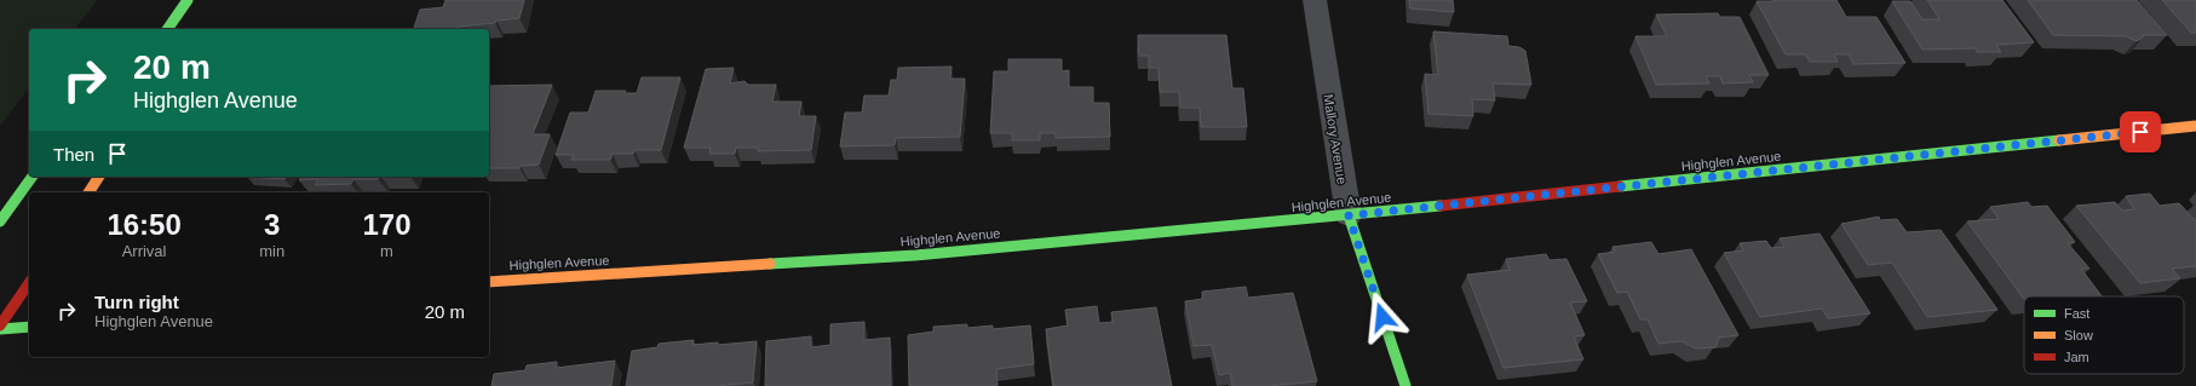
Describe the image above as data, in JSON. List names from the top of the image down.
{
  "streets": {
    "street": ["Mallory Avenue", "Highglen Avenue"]
  },
  "crossings": [
    ["Mallory Avenue", "Highglen Avenue"]
  ],
  "legend": ["Fast", "Slow", "Jam"],
  "page": {
    "turn": ["20 m", "Highglen Avenue"],
    "then": "Then",
    "eta": [
      "16:50",
      "Arrival",
      "3",
      "min",
      "170",
      "m"
    ],
    "list": [
      {
        "name": "Turn right",
        "note": "Highglen Avenue",
        "value": "20 m"
      }
    ]
  }
}
